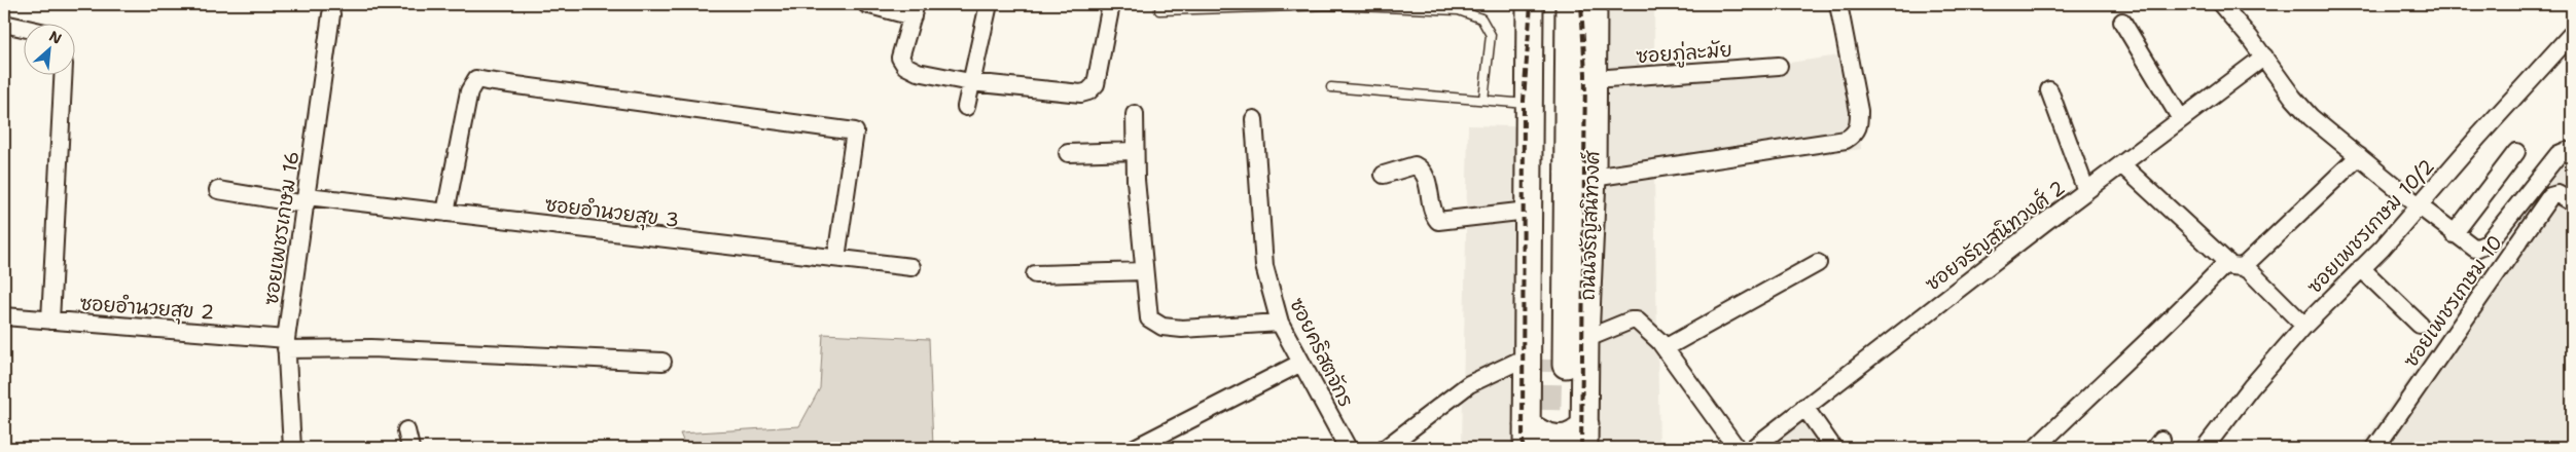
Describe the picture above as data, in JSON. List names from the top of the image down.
{
  "streets": {
    "main road": ["ถนนจรัญสนิทวงศ์"],
    "street": [
      "ซอยภู่ละมัย",
      "ซอยอำนวยสุข 3",
      "ซอยเพชรเกษม 10/2",
      "ซอยเพชรเกษม 16",
      "ซอยจรัญสนิทวงศ์ 2",
      "ซอยเพชรเกษม 10",
      "ซอยอำนวยสุข 2",
      "ซอยคริสตจักร"
    ]
  },
  "crossings": [
    ["ซอยภู่ละมัย", "ถนนจรัญสนิทวงศ์"],
    ["ซอยอำนวยสุข 3", "ซอยเพชรเกษม 16"],
    ["ซอยเพชรเกษม 16", "ซอยอำนวยสุข 2"]
  ],
  "north": "top right"
}
